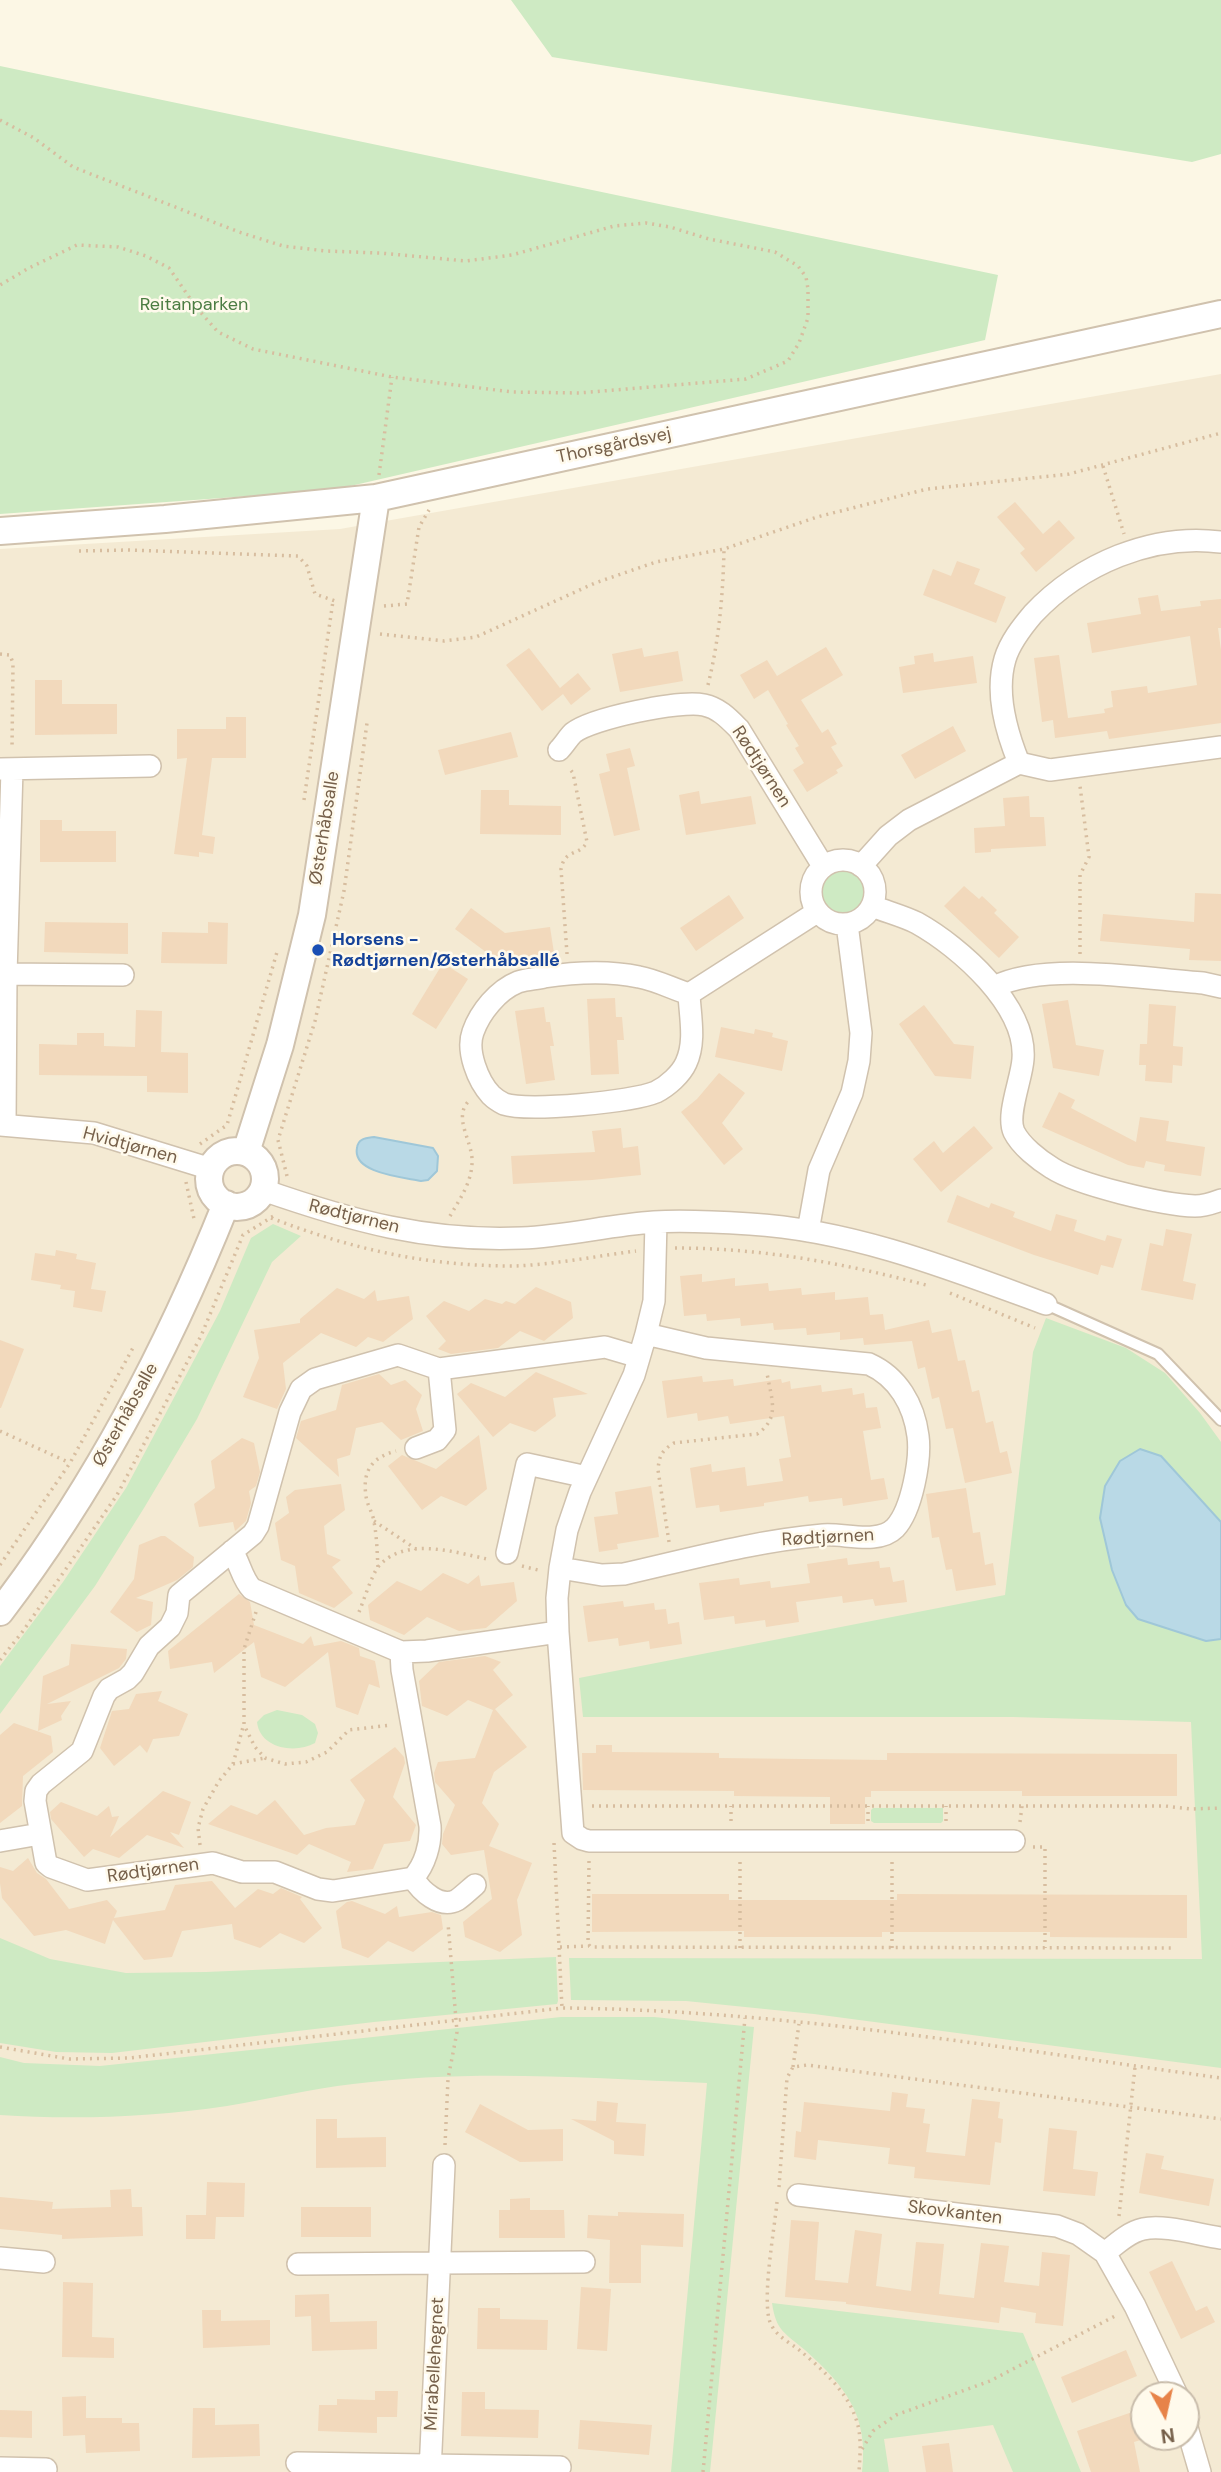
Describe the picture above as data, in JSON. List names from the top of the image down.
{
  "streets": {
    "street": [
      "Thorsgårdsvej",
      "Rødtjørnen",
      "Østerhåbsalle",
      "Hvidtjørnen",
      "Skovkanten",
      "Mirabellehegnet"
    ]
  },
  "crossings": [
    ["Thorsgårdsvej", "Østerhåbsalle"],
    ["Rødtjørnen", "Østerhåbsalle"],
    ["Rødtjørnen", "Hvidtjørnen"],
    ["Østerhåbsalle", "Hvidtjørnen"]
  ],
  "parks": ["Reitanparken"],
  "places": ["Horsens - Rødtjørnen/Østerhåbsallé"],
  "north": "bottom"
}
